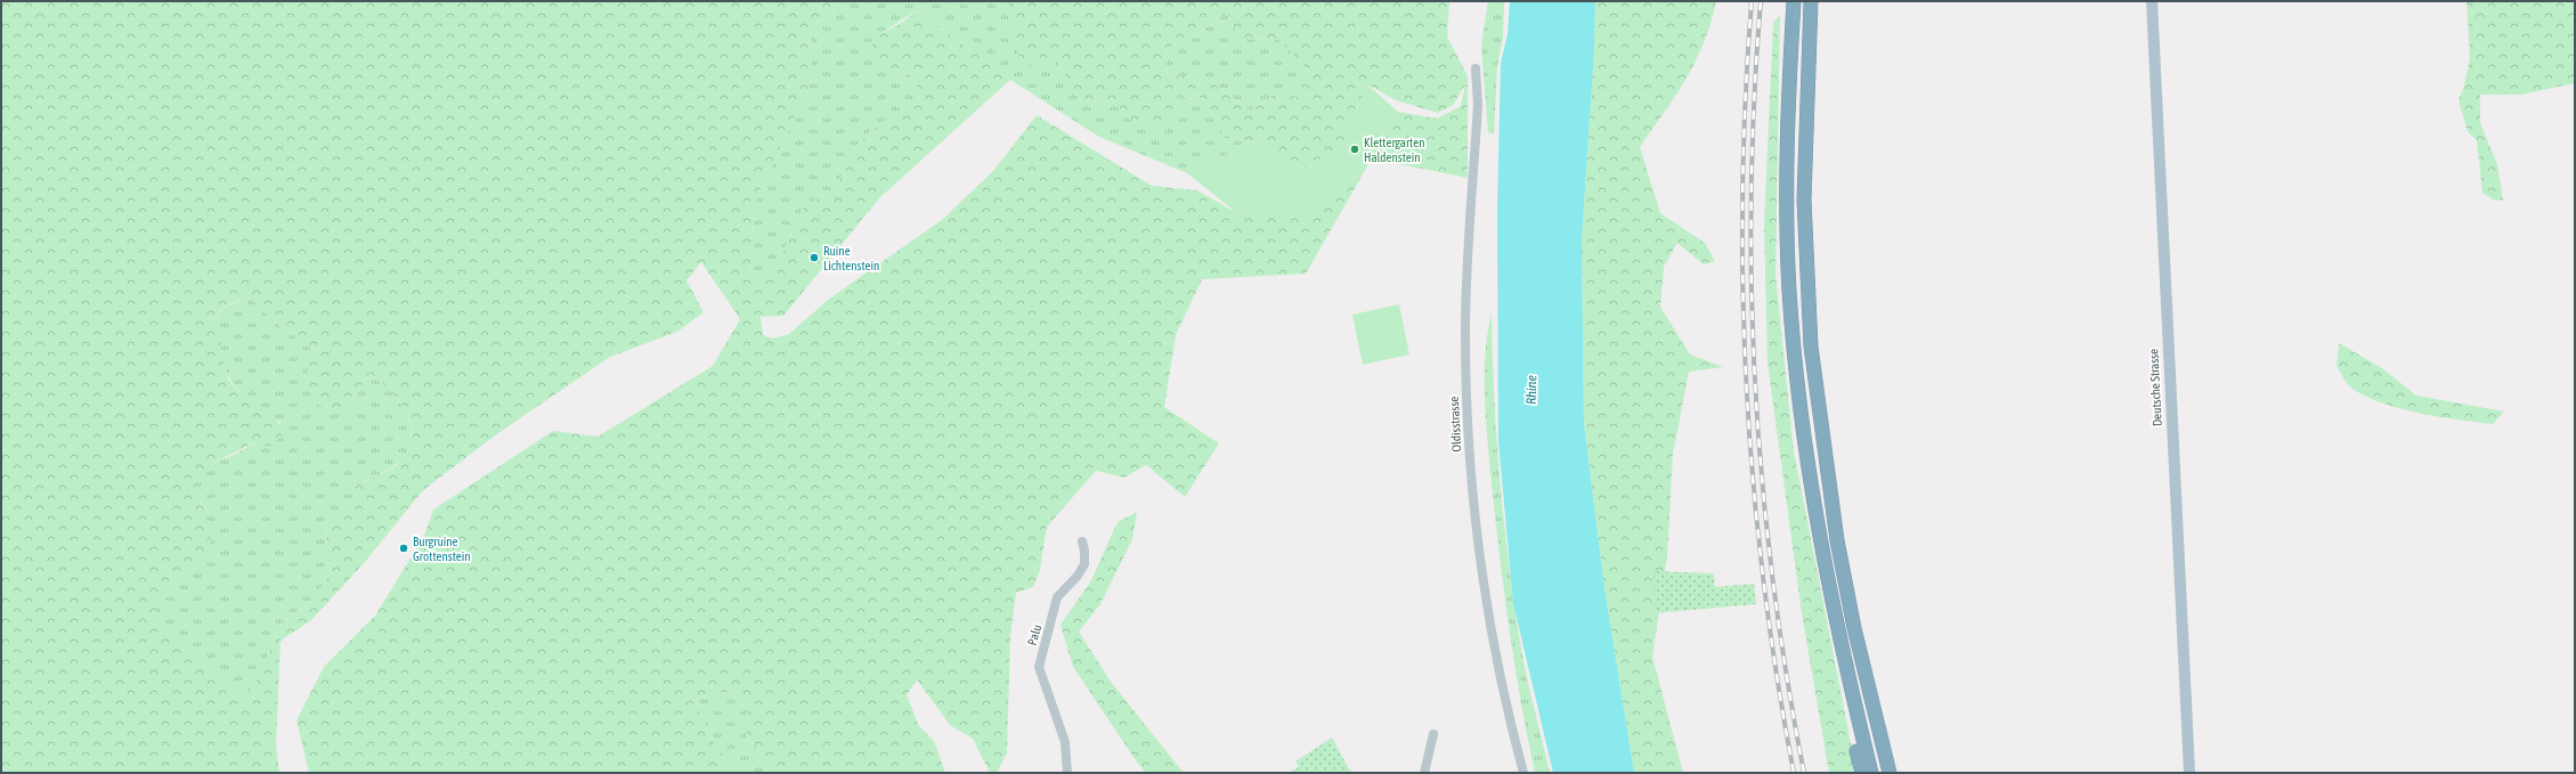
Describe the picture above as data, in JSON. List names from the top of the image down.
{
  "streets": {
    "main road": ["Deutsche Strasse"],
    "street": ["Oldisstrasse", "Palu"]
  },
  "water": ["Rhine"],
  "places": ["Klettergarten Haldenstein", "Ruine Lichtenstein", "Burgruine Grottenstein"]
}
